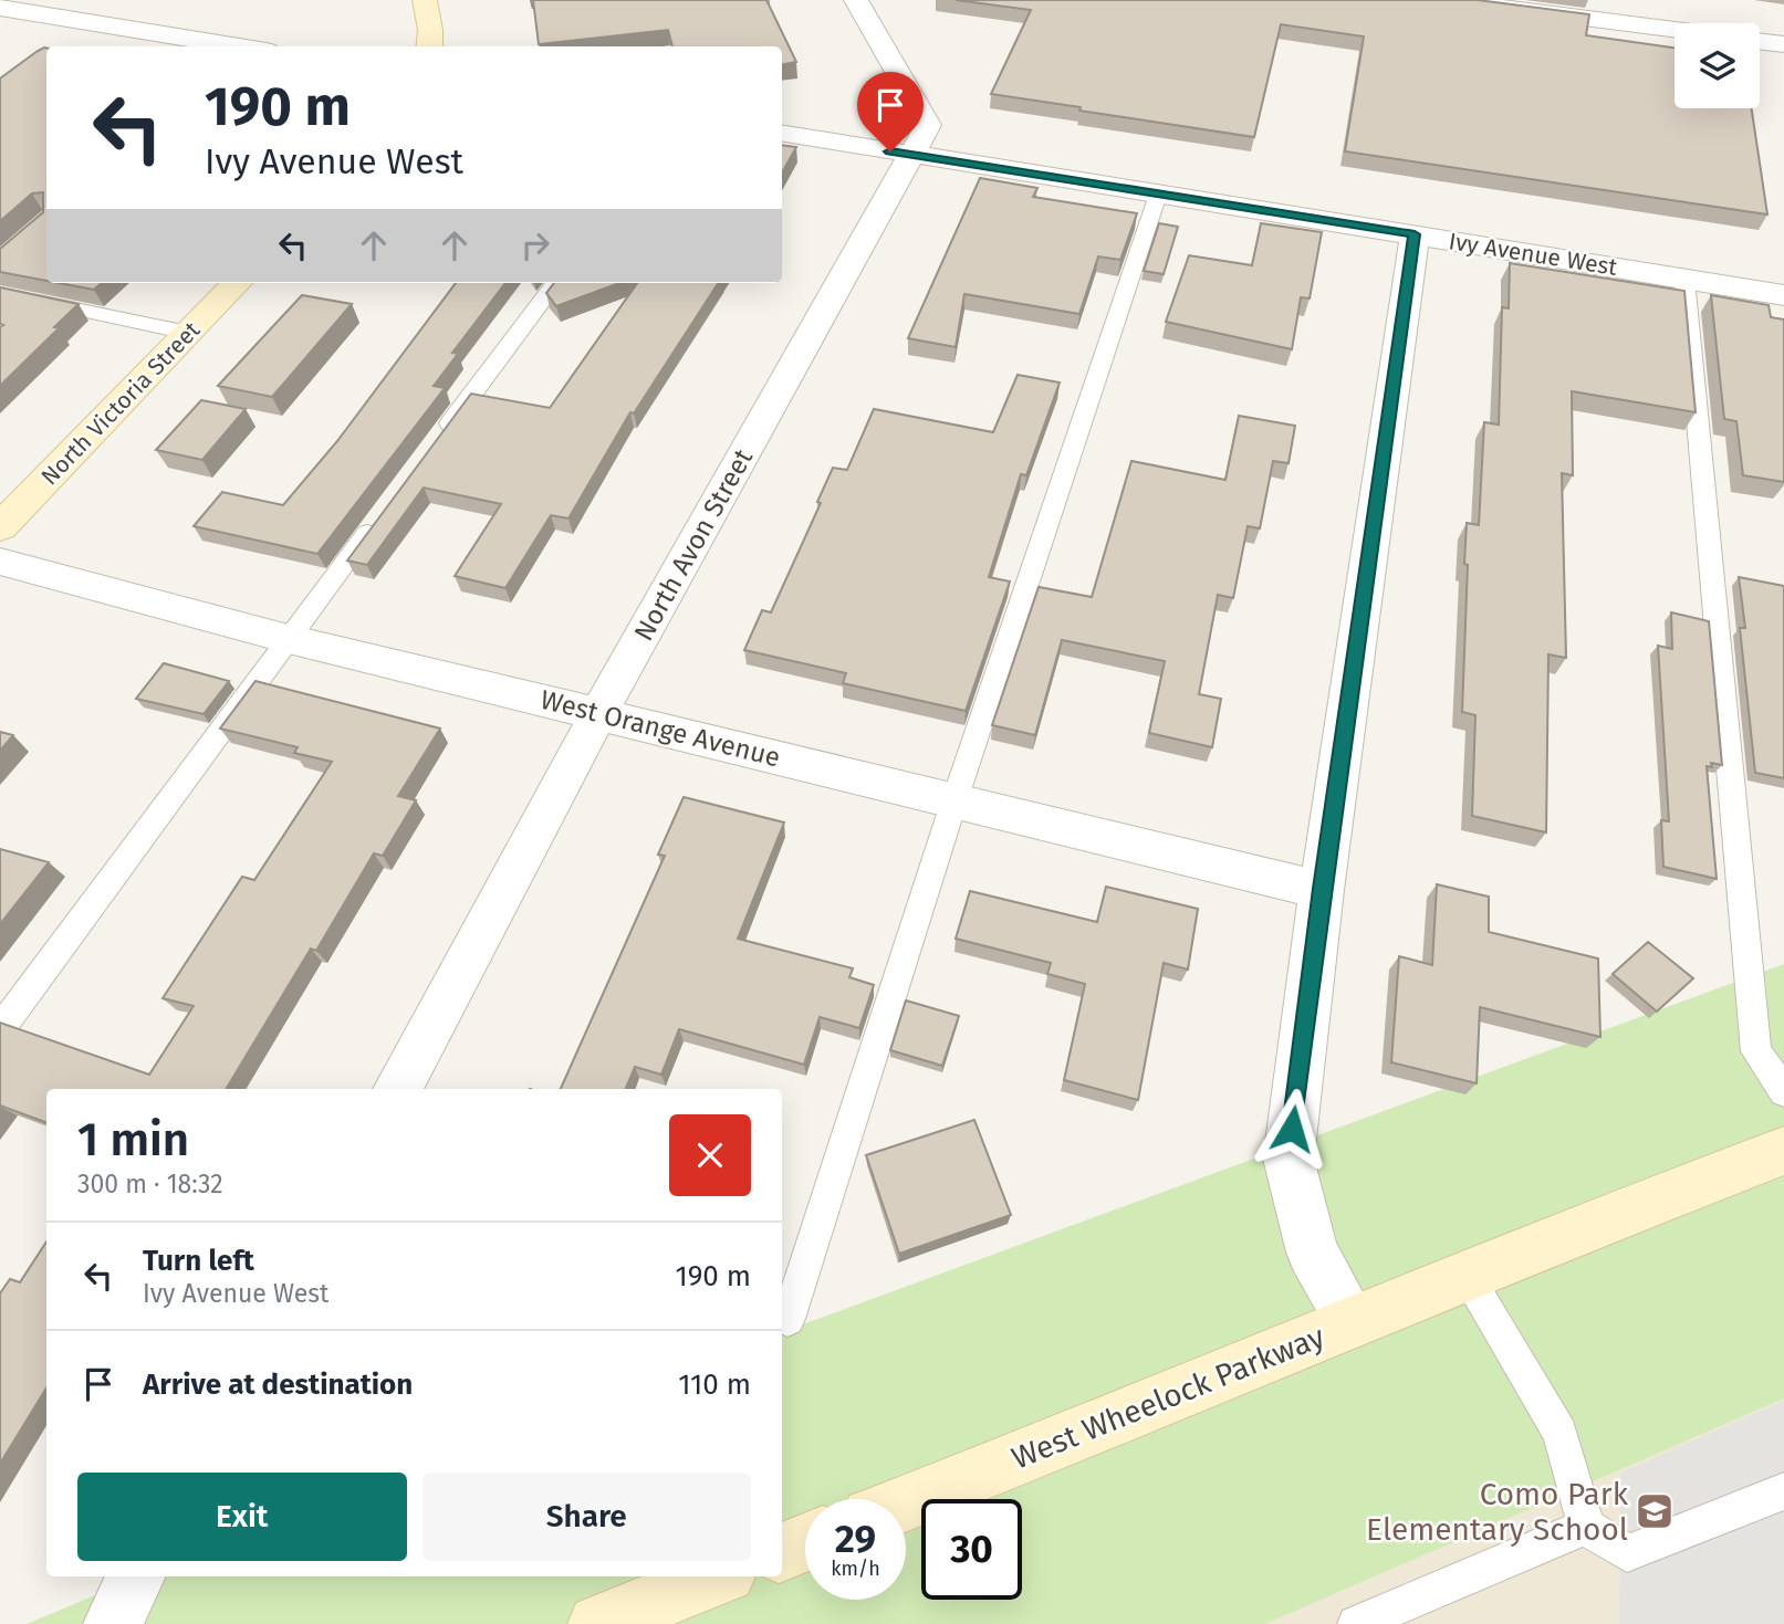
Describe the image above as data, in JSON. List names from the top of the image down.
{
  "streets": {
    "street": [
      "Ivy Avenue West",
      "North Victoria Street",
      "North Avon Street",
      "West Orange Avenue",
      "West Wheelock Parkway"
    ]
  },
  "crossings": [
    ["Ivy Avenue West", "North Avon Street"],
    ["North Avon Street", "West Orange Avenue"]
  ],
  "places": {
    "school or university": ["Como Park Elementary School"]
  },
  "page": {
    "turn": ["190 m", "Ivy Avenue West"],
    "heading": ["1 min", "300 m · 18:32"],
    "list": [
      {
        "name": "Turn left",
        "note": "Ivy Avenue West",
        "value": "190 m"
      },
      {
        "name": "Arrive at destination",
        "value": "110 m"
      }
    ],
    "buttons": ["Exit", "Share"],
    "speed": "29 km/h",
    "limit": "30"
  }
}
